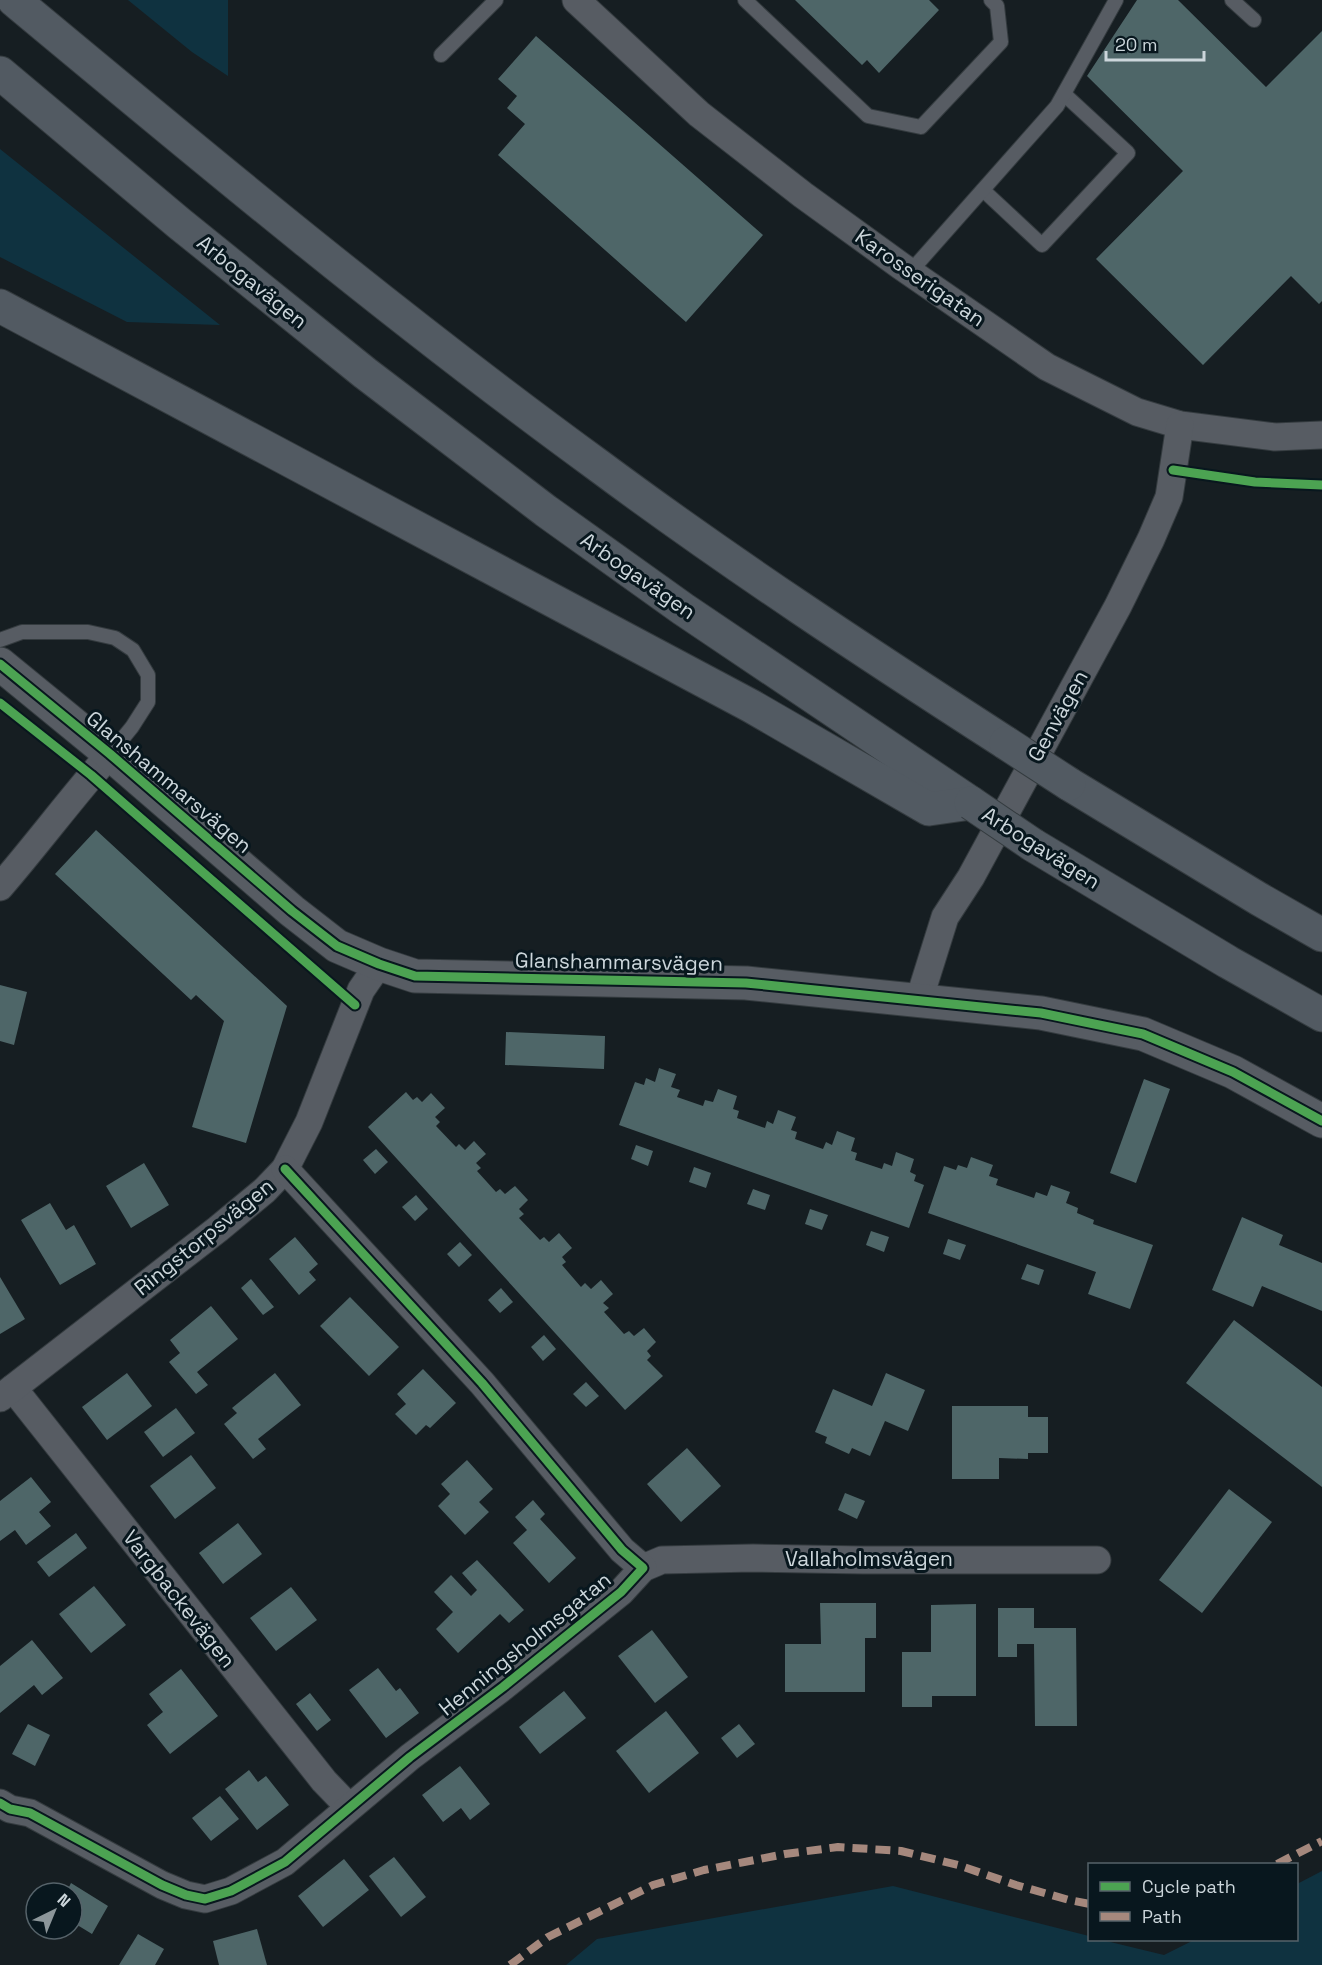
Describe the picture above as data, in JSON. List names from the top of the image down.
{
  "streets": {
    "highway": ["Arbogavägen"],
    "street": [
      "Karosserigatan",
      "Genvägen",
      "Glanshammarsvägen",
      "Ringstorpsvägen",
      "Vallaholmsvägen",
      "Vargbackevägen",
      "Henningsholmsgatan"
    ]
  },
  "crossings": [
    ["Karosserigatan", "Genvägen"],
    ["Genvägen", "Glanshammarsvägen"],
    ["Glanshammarsvägen", "Ringstorpsvägen"],
    ["Ringstorpsvägen", "Vargbackevägen"],
    ["Ringstorpsvägen", "Henningsholmsgatan"],
    ["Vallaholmsvägen", "Henningsholmsgatan"],
    ["Vargbackevägen", "Henningsholmsgatan"]
  ],
  "legend": ["Cycle path", "Path"],
  "scale_bar": "20 m",
  "north": "top right"
}
